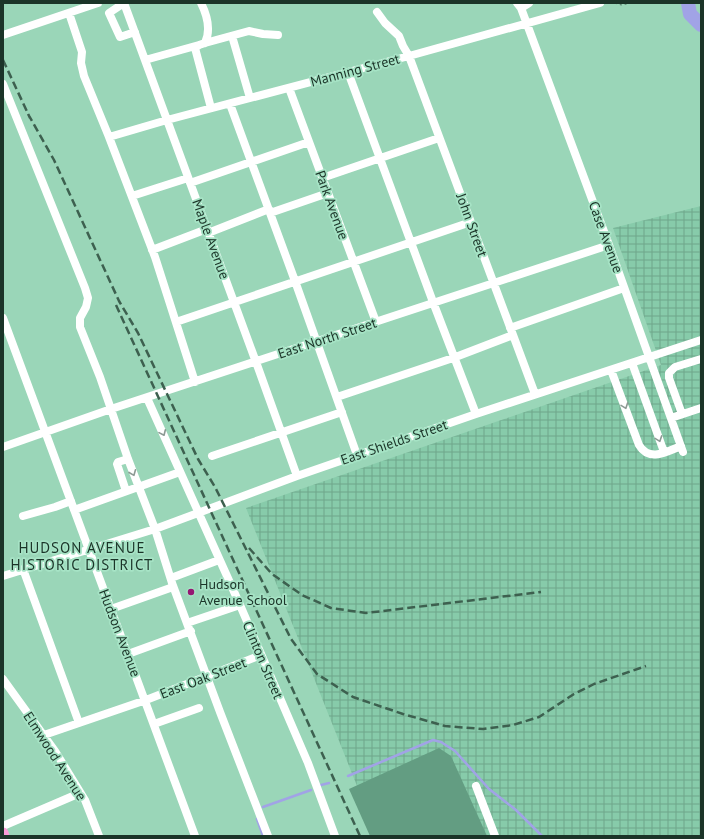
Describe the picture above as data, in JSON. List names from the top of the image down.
{
  "streets": {
    "street": [
      "Manning Street",
      "Park Avenue",
      "John Street",
      "Case Avenue",
      "Maple Avenue",
      "East North Street",
      "East Shields Street",
      "Hudson Avenue",
      "Clinton Street",
      "East Oak Street",
      "Elmwood Avenue"
    ]
  },
  "crossings": [
    ["Manning Street", "Park Avenue"],
    ["Manning Street", "John Street"],
    ["Manning Street", "Case Avenue"],
    ["Manning Street", "Maple Avenue"],
    ["Park Avenue", "East North Street"],
    ["John Street", "East North Street"],
    ["John Street", "East Shields Street"],
    ["Case Avenue", "East North Street"],
    ["Case Avenue", "East Shields Street"],
    ["Maple Avenue", "East North Street"],
    ["Maple Avenue", "East Shields Street"],
    ["East North Street", "Hudson Avenue"],
    ["East North Street", "Clinton Street"],
    ["East Shields Street", "Hudson Avenue"],
    ["East Shields Street", "Clinton Street"],
    ["Hudson Avenue", "East Oak Street"],
    ["Clinton Street", "East Oak Street"],
    ["East Oak Street", "Elmwood Avenue"]
  ],
  "districts": ["HUDSON AVENUE HISTORIC DISTRICT"],
  "places": ["Hudson Avenue School"]
}
